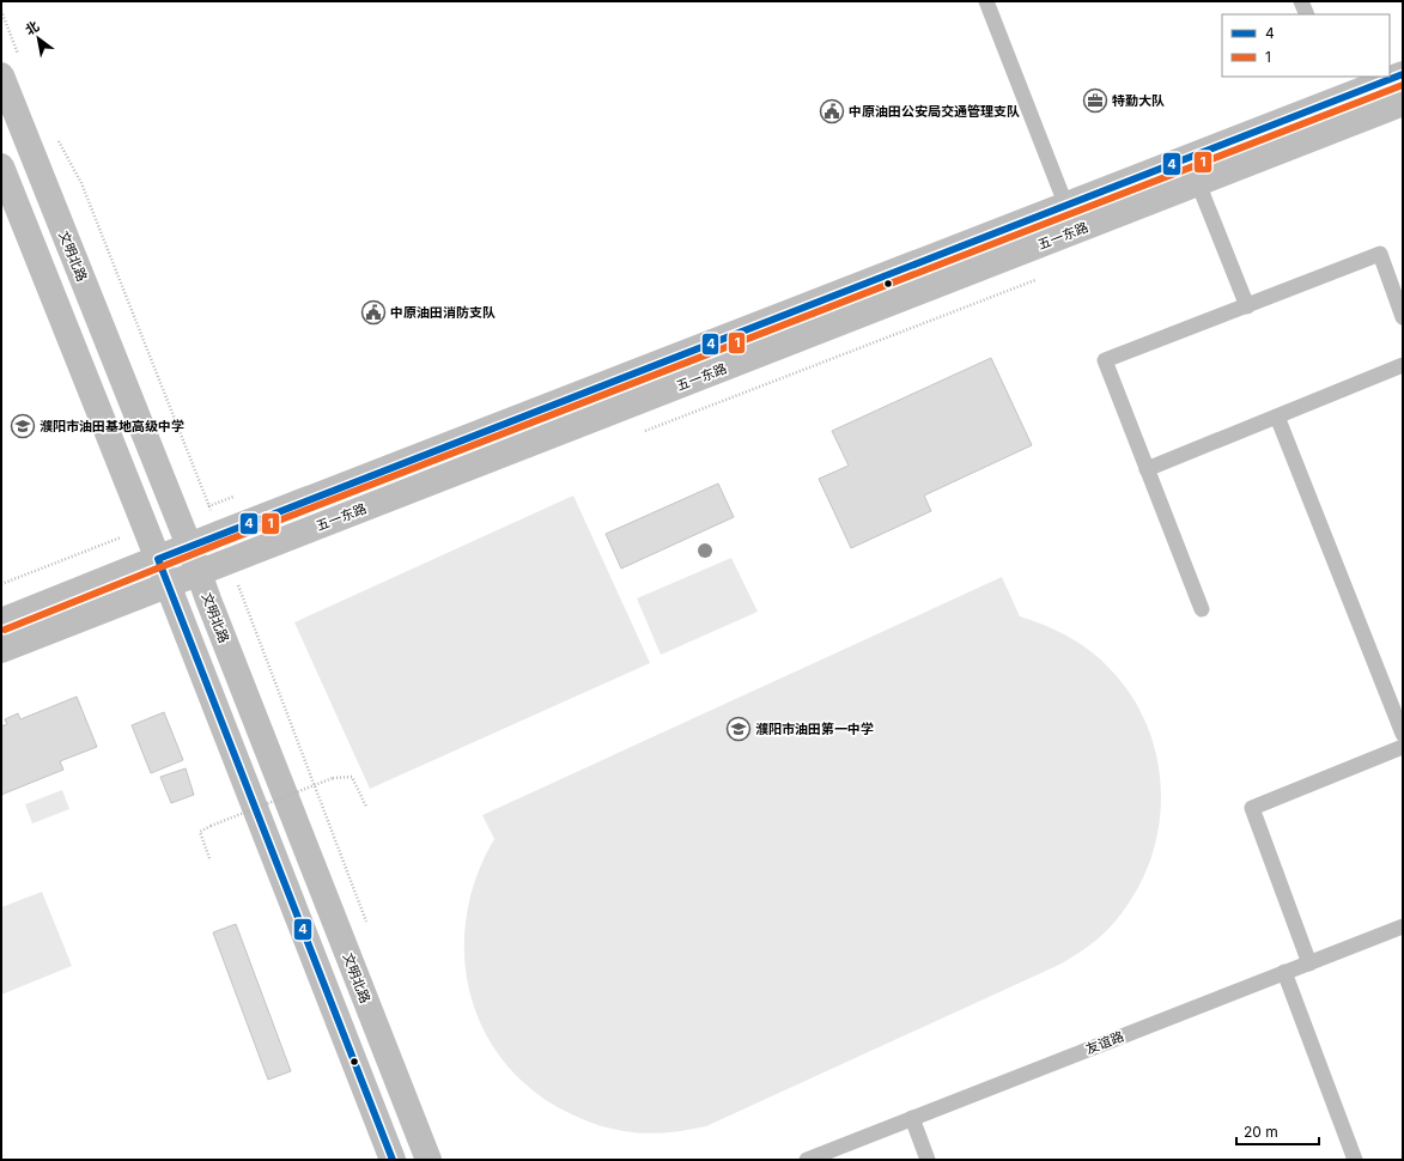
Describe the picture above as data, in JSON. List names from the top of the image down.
{
  "streets": {
    "street": ["五一东路", "文明北路"],
    "lane": ["友谊路"]
  },
  "crossings": [
    ["五一东路", "文明北路"]
  ],
  "places": {
    "office": ["特勤大队"],
    "public building": ["中原油田公安局交通管理支队", "中原油田消防支队"],
    "school or university": ["濮阳市油田基地高级中学", "濮阳市油田第一中学"]
  },
  "lines": ["transit line 4", "transit line 1"],
  "legend": ["4", "1"],
  "scale_bar": "20 m",
  "north": "top left"
}
